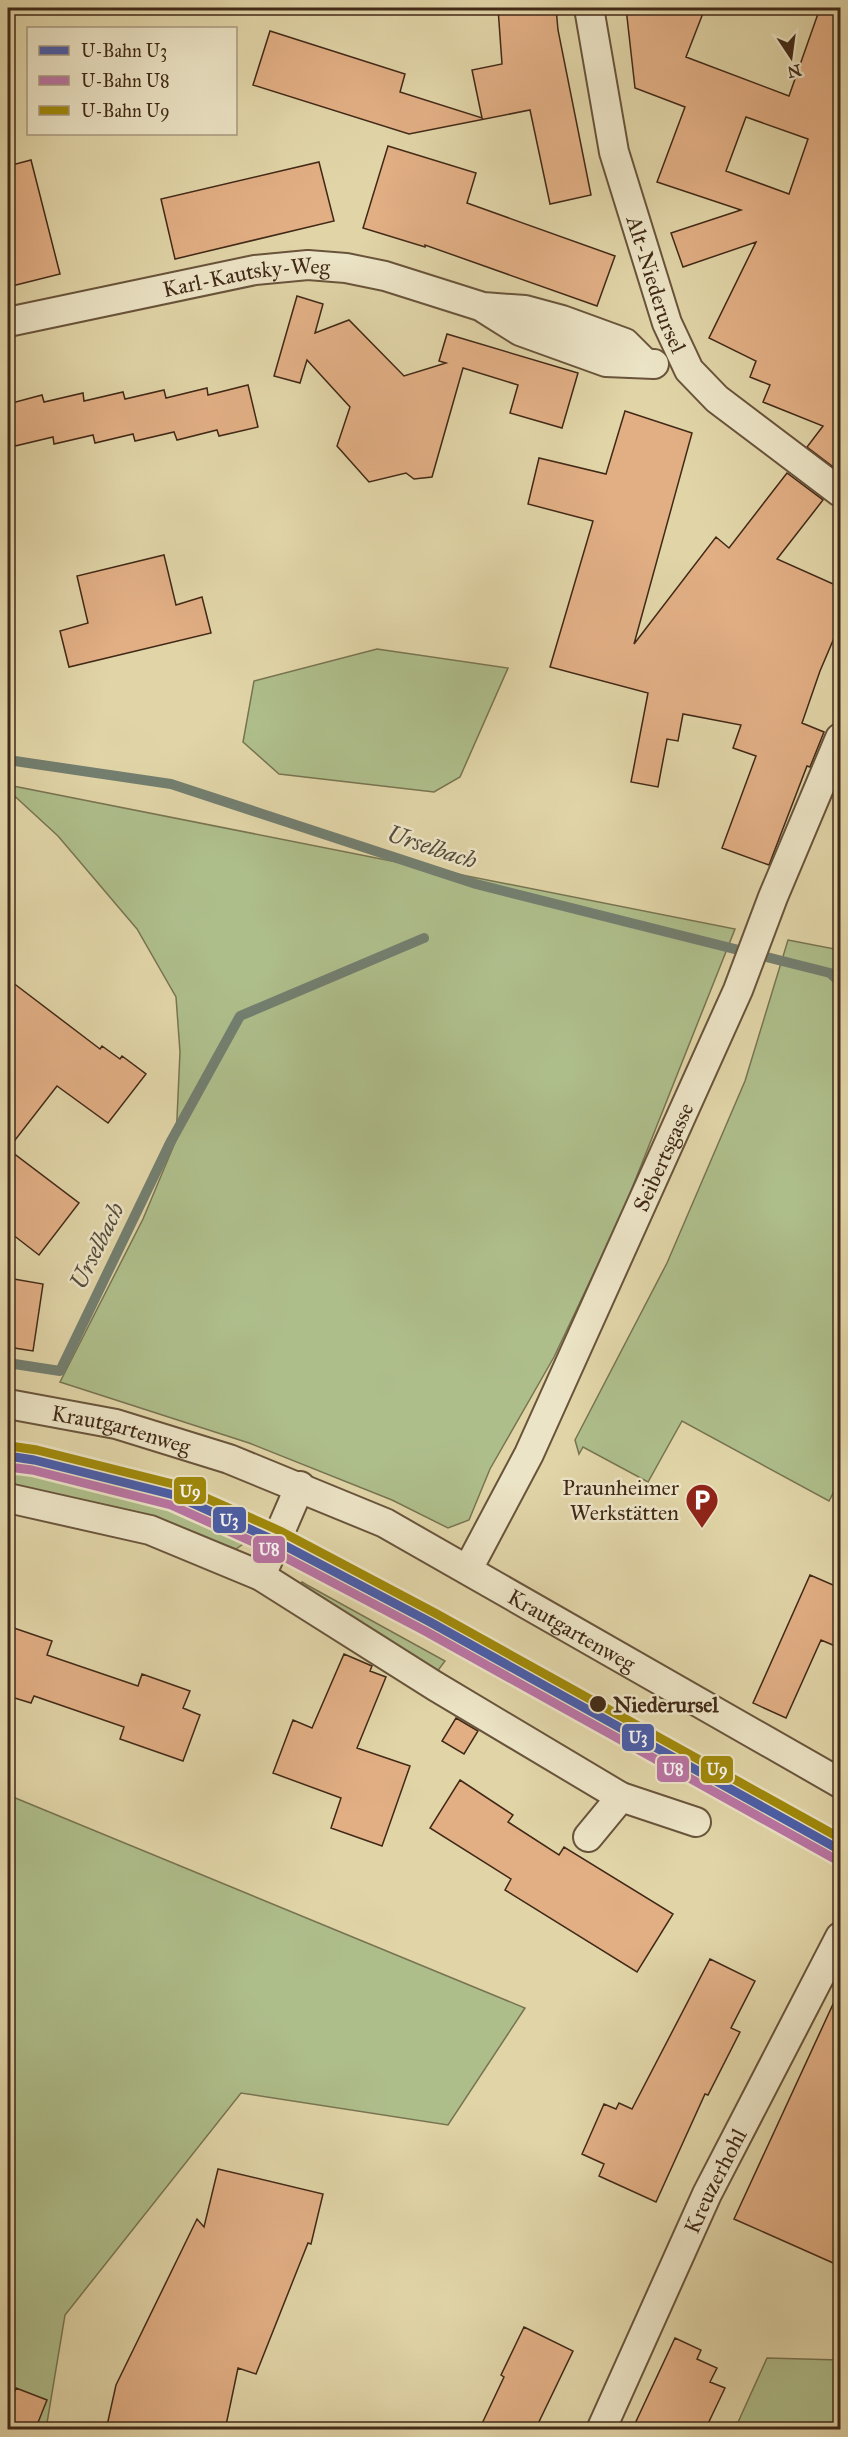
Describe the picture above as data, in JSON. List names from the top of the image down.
{
  "streets": {
    "street": [
      "Karl-Kautsky-Weg",
      "Alt-Niederursel",
      "Seibertsgasse",
      "Krautgartenweg",
      "Kreuzerhohl"
    ]
  },
  "crossings": [
    ["Karl-Kautsky-Weg", "Alt-Niederursel"],
    ["Seibertsgasse", "Krautgartenweg"]
  ],
  "water": ["Urselbach"],
  "places": {
    "parking": ["Praunheimer Werkstätten"],
    "other": ["Niederursel"]
  },
  "lines": ["metro line U9", "metro line U3", "metro line U8"],
  "legend": ["U-Bahn U3", "U-Bahn U8", "U-Bahn U9"],
  "north": "bottom"
}
